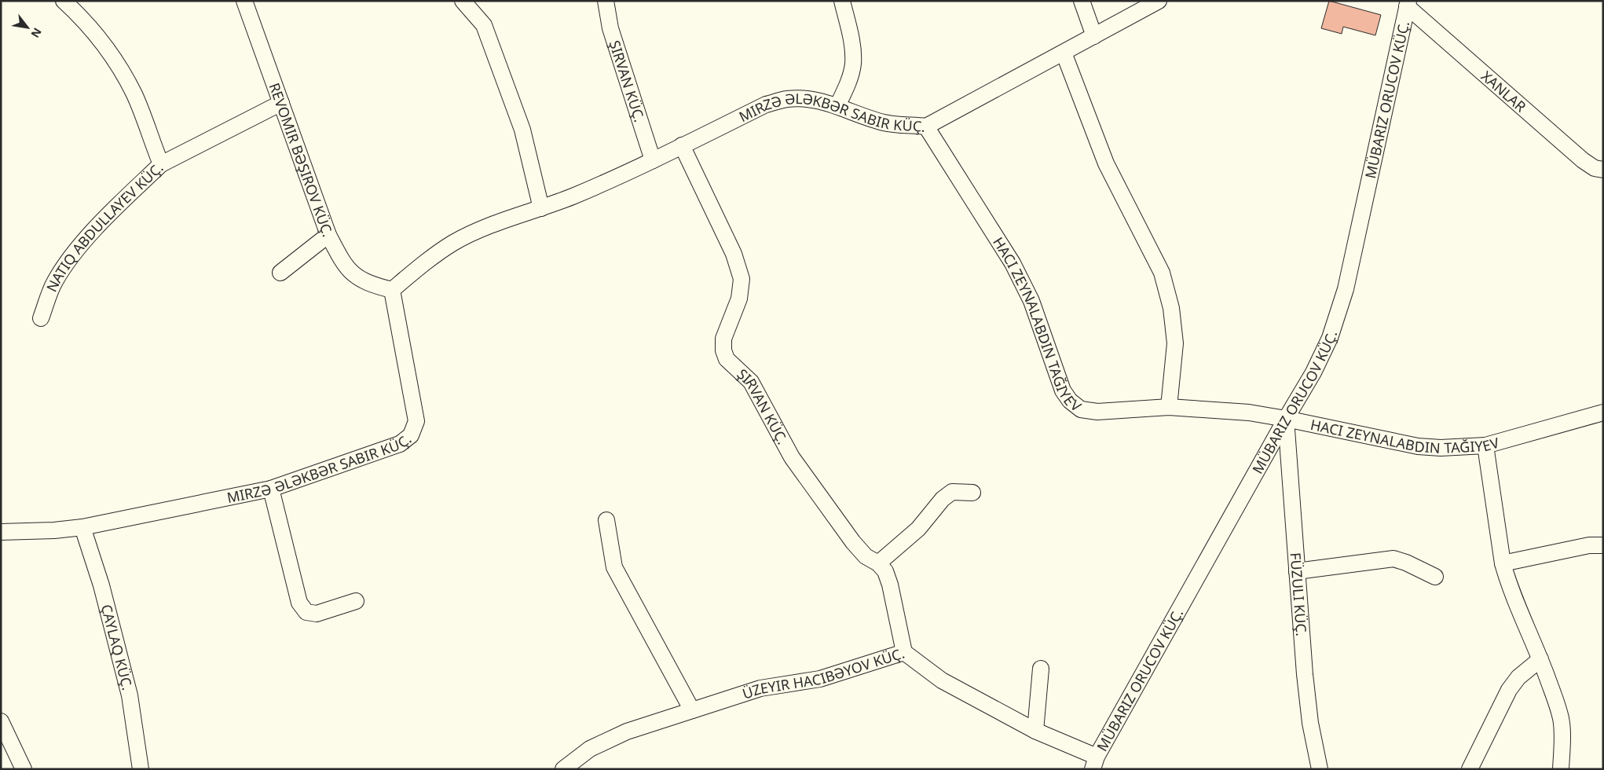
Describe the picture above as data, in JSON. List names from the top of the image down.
{
  "streets": {
    "street": [
      "ŞIRVAN KÜÇ.",
      "XANLAR",
      "MÜBARIZ ORUCOV KÜÇ.",
      "MIRZƏ ƏLƏKBƏR SABIR KÜÇ.",
      "REVOMIR BƏŞIROV KÜÇ.",
      "NATIQ ABDULLAYEV KÜÇ.",
      "FÜZULI KÜÇ.",
      "ÇAYLAQ KÜÇ."
    ]
  },
  "crossings": [
    ["ŞIRVAN KÜÇ.", "MIRZƏ ƏLƏKBƏR SABIR KÜÇ."],
    ["XANLAR", "MÜBARIZ ORUCOV KÜÇ."],
    ["MÜBARIZ ORUCOV KÜÇ.", "FÜZULI KÜÇ."],
    ["MIRZƏ ƏLƏKBƏR SABIR KÜÇ.", "REVOMIR BƏŞIROV KÜÇ."],
    ["MIRZƏ ƏLƏKBƏR SABIR KÜÇ.", "ÇAYLAQ KÜÇ."]
  ],
  "north": "bottom right"
}
